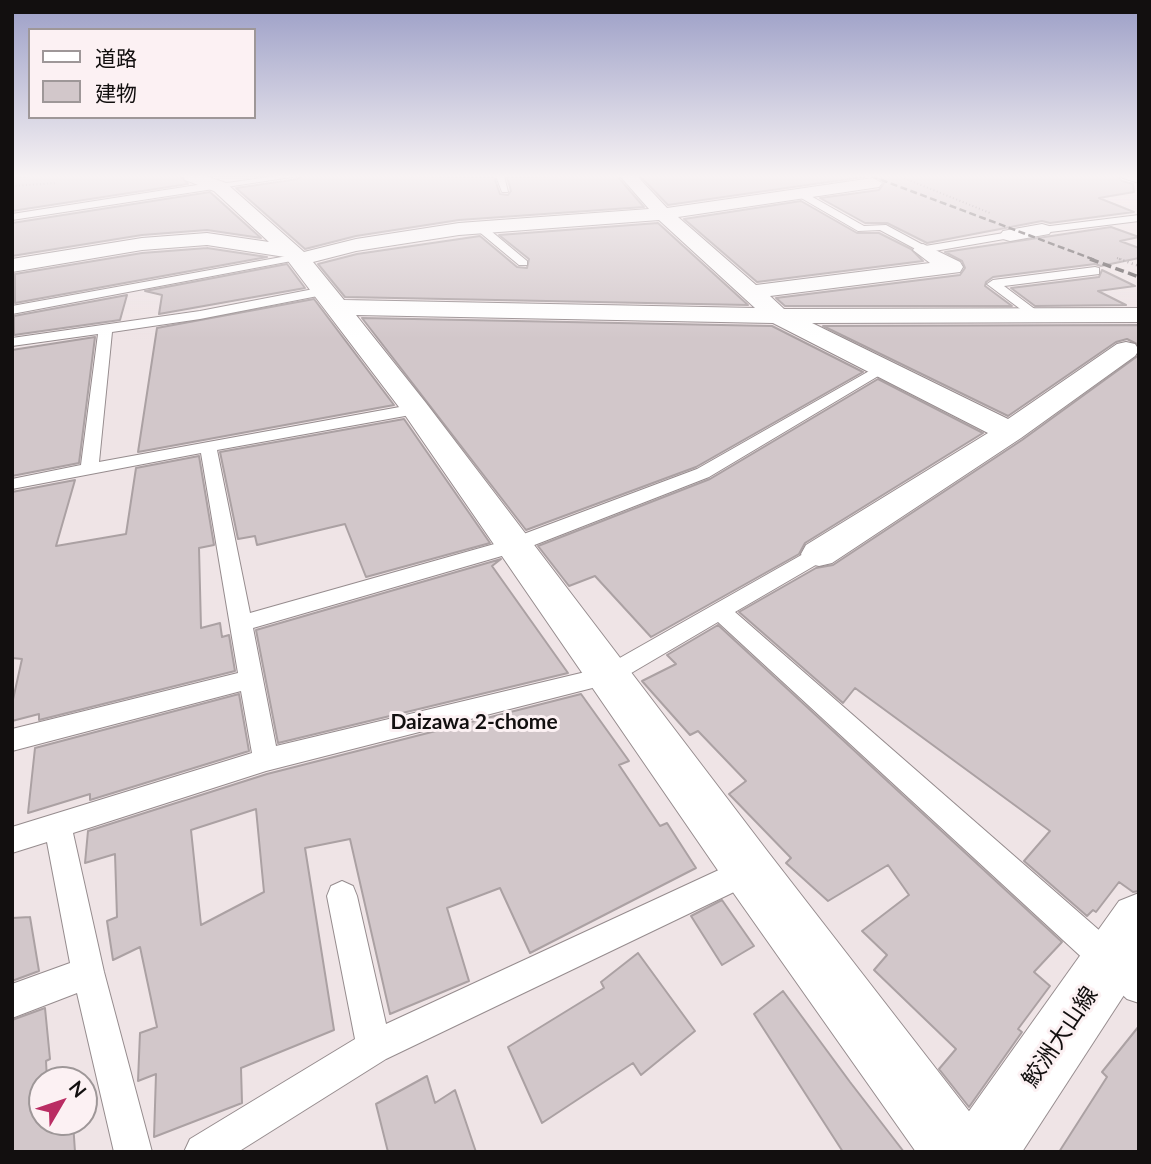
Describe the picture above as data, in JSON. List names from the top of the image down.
{
  "streets": {
    "street": ["鮫洲大山線"]
  },
  "districts": ["Daizawa 2-chome"],
  "legend": ["道路", "建物"],
  "north": "top right"
}
